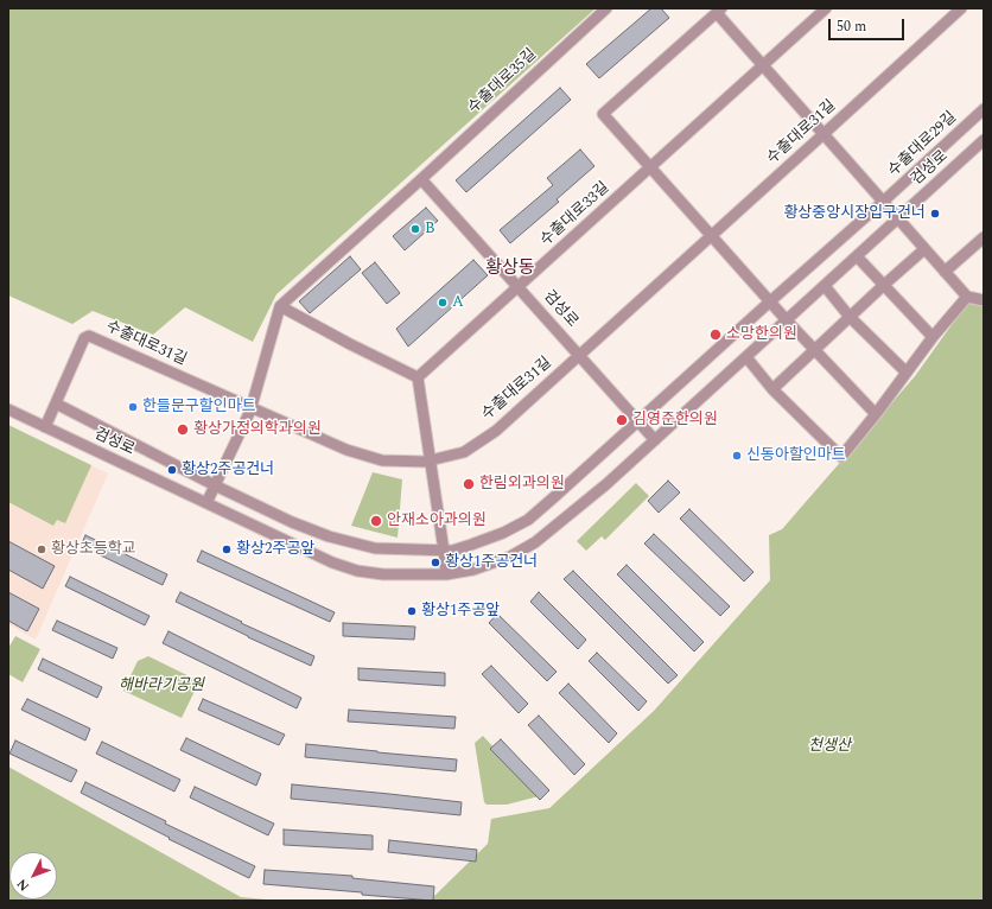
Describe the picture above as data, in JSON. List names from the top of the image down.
{
  "streets": {
    "street": [
      "수출대로35길",
      "수출대로31길",
      "수출대로29길",
      "검성로",
      "수출대로33길"
    ]
  },
  "crossings": [
    ["수출대로35길", "검성로"],
    ["수출대로31길", "수출대로29길"],
    ["수출대로31길", "검성로"],
    ["수출대로29길", "검성로"],
    ["검성로", "수출대로33길"]
  ],
  "districts": ["황상동"],
  "parks": ["해바라기공원", "천생산"],
  "places": [
    "황상중앙시장입구건너",
    "B",
    "A",
    "소망한의원",
    "한들문구할인마트",
    "김영준한의원",
    "황상가정의학과의원",
    "신동아할인마트",
    "황상2주공건너",
    "한림외과의원",
    "안재소아과의원",
    "황상초등학교",
    "황상2주공앞",
    "황상1주공건너",
    "황상1주공앞"
  ],
  "scale_bar": "50 m",
  "north": "bottom left"
}
